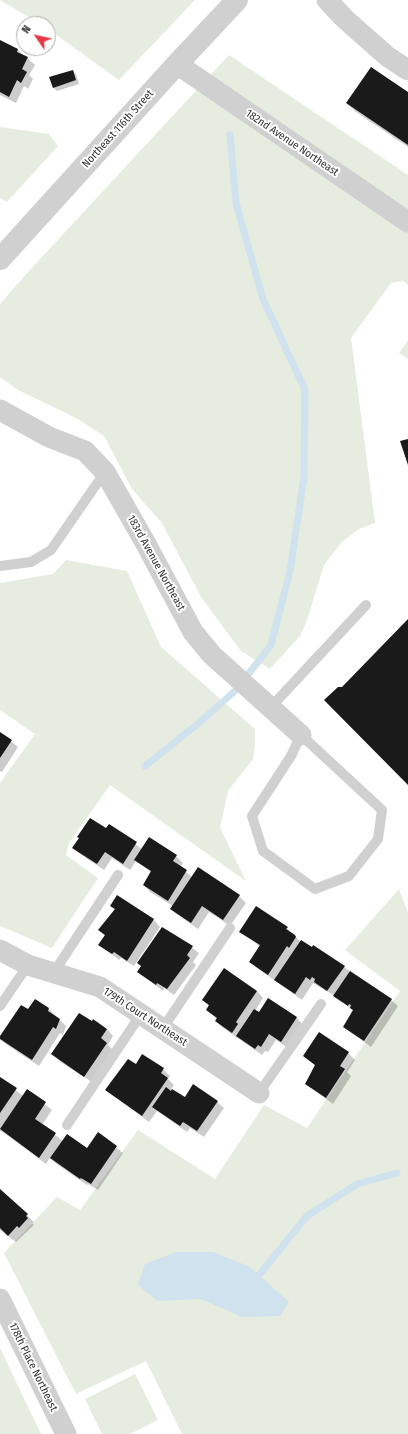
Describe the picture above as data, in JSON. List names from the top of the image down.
{
  "streets": {
    "street": [
      "Northeast 116th Street",
      "182nd Avenue Northeast",
      "183rd Avenue Northeast",
      "179th Court Northeast",
      "178th Place Northeast"
    ]
  },
  "crossings": [
    ["Northeast 116th Street", "182nd Avenue Northeast"]
  ],
  "north": "top left"
}
